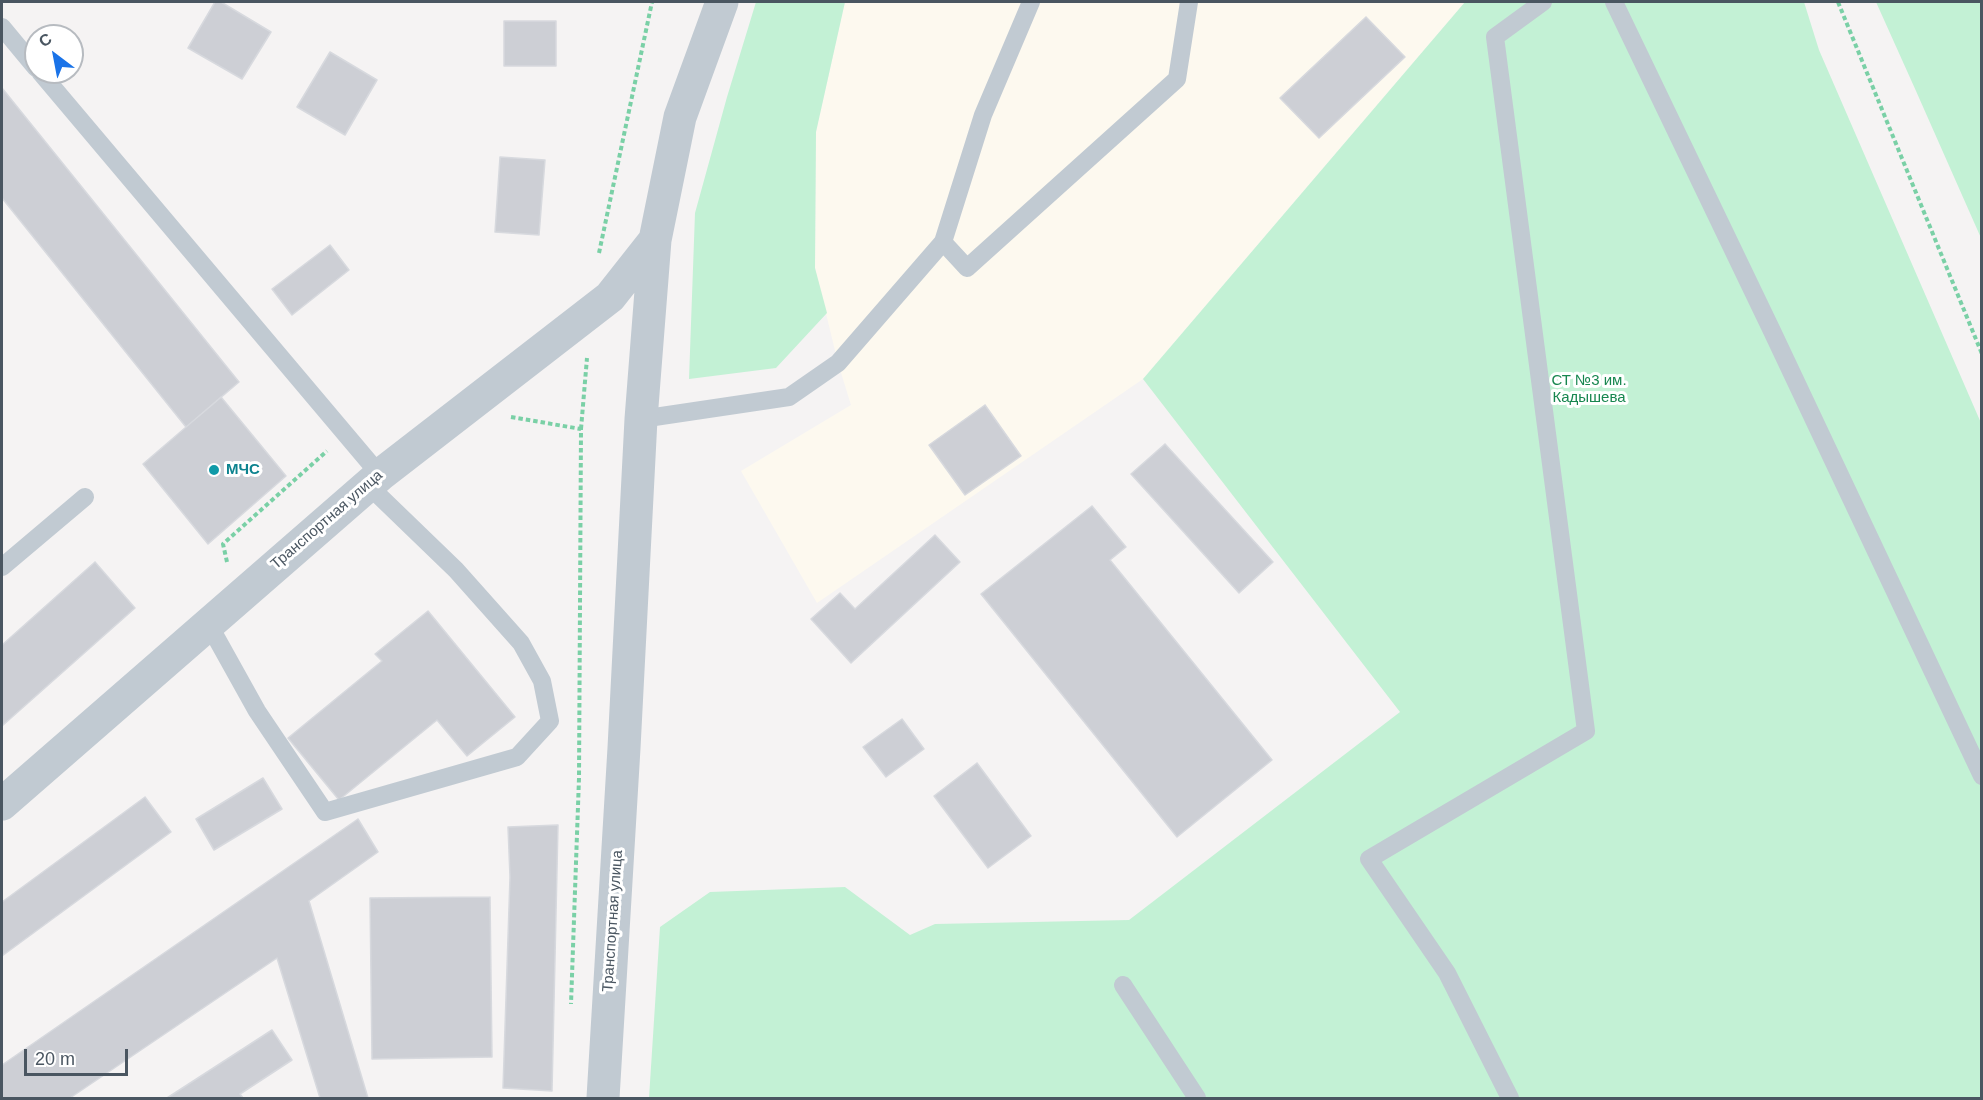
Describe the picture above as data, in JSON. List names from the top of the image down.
{
  "streets": {
    "street": ["Транспортная улица"]
  },
  "parks": ["СТ №3 им. Кадышева"],
  "places": ["МЧС"],
  "scale_bar": "20 m",
  "north": "top left"
}
